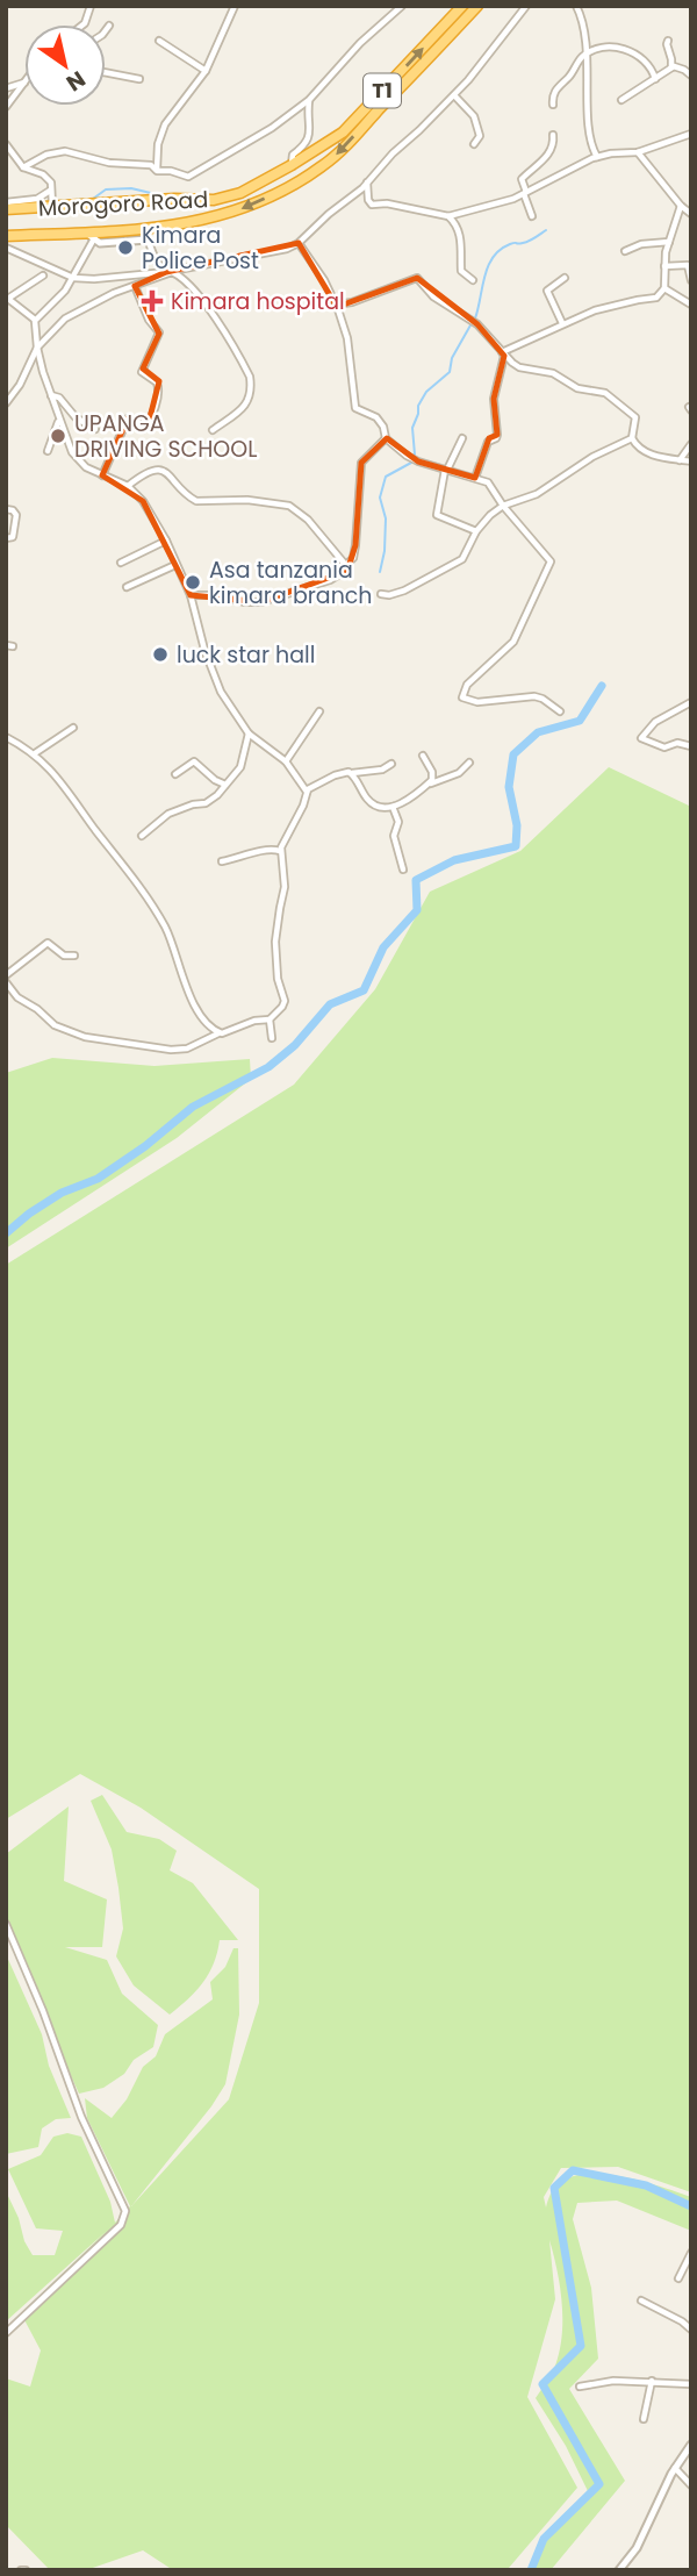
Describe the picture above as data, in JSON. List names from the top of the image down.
{
  "streets": {
    "highway": ["T1", "Morogoro Road"]
  },
  "places": {
    "other": [
      "Kimara Police Post",
      "UPANGA DRIVING SCHOOL",
      "Asa tanzania kimara branch",
      "luck star hall"
    ],
    "health": ["Kimara hospital"]
  },
  "north": "bottom right"
}
